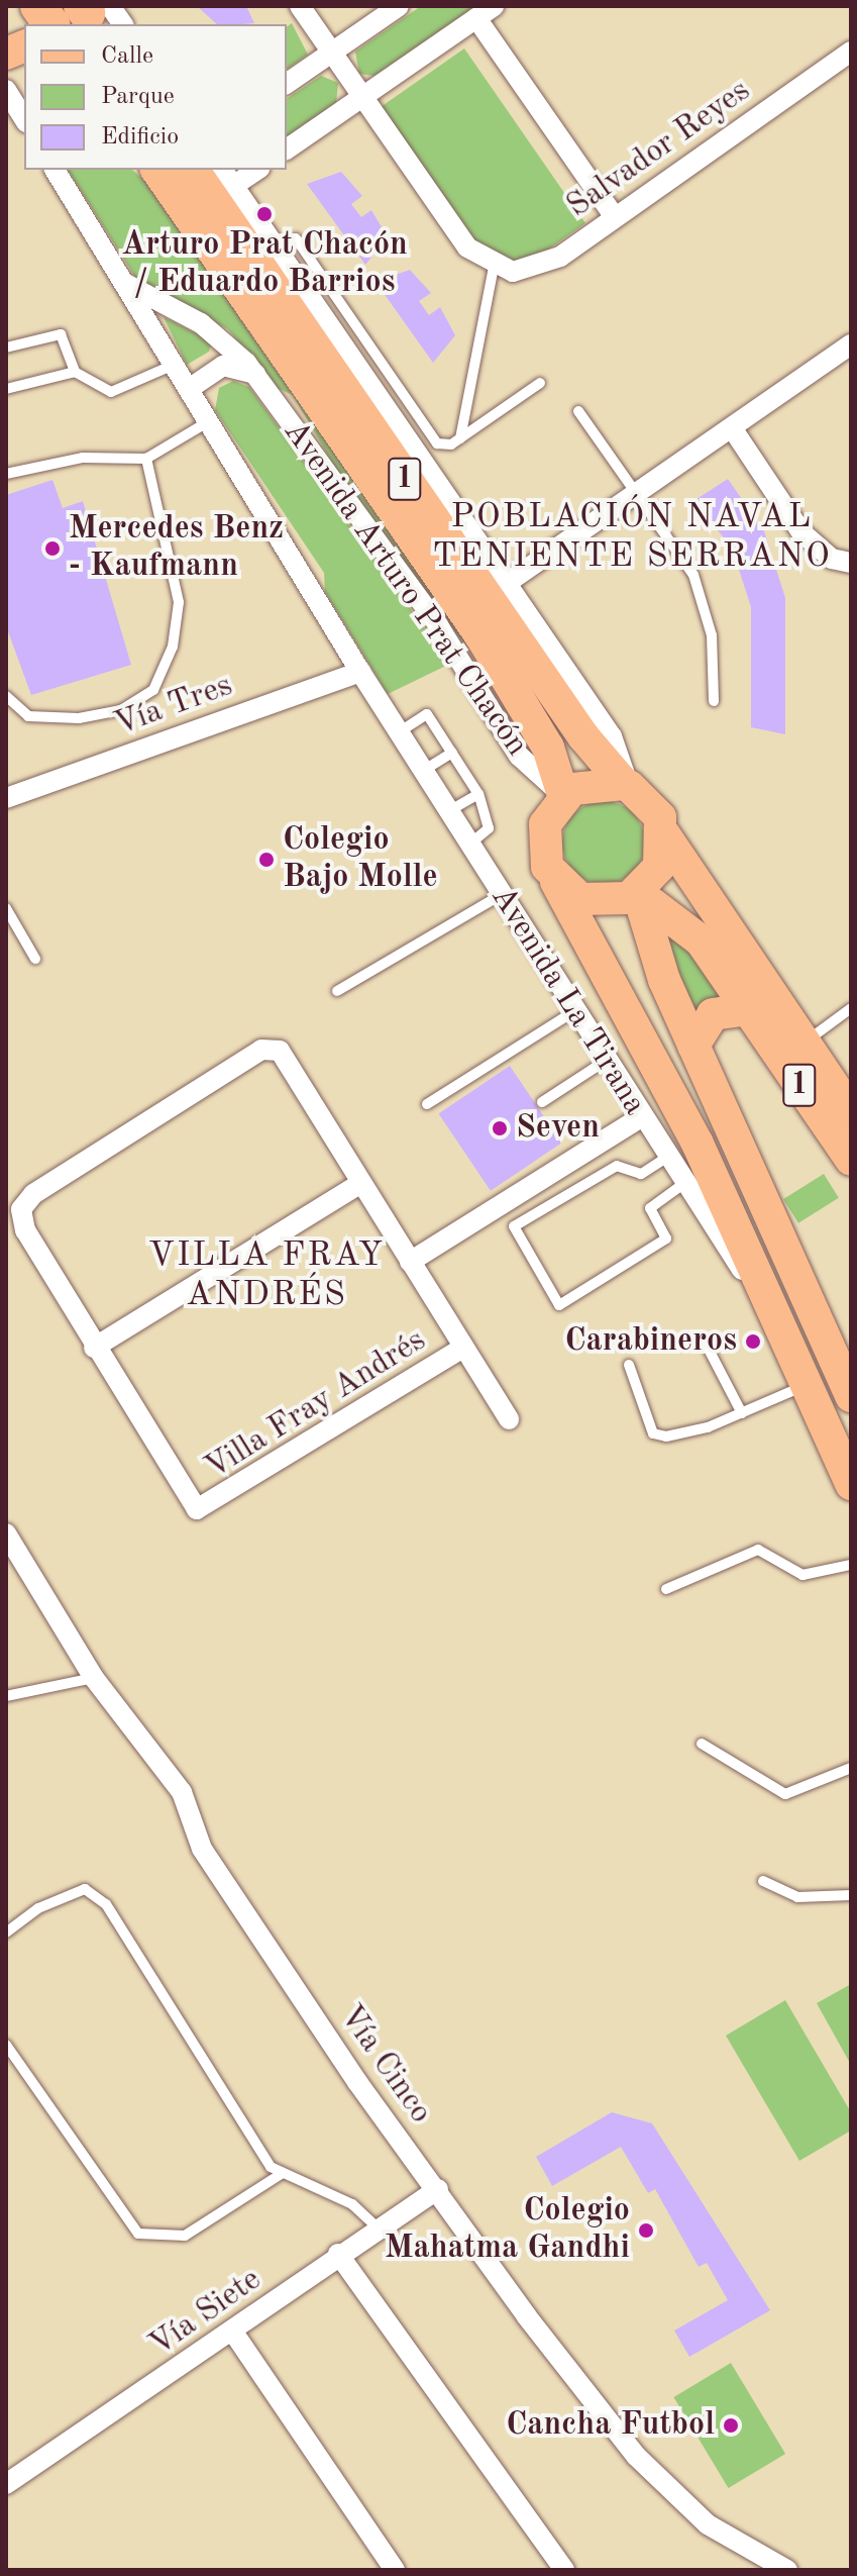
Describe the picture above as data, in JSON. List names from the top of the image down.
{
  "streets": {
    "main road": ["1", "Avenida Arturo Prat Chacón", "Avenida La Tirana"],
    "street": [
      "Salvador Reyes",
      "Vía Tres",
      "Villa Fray Andrés",
      "Vía Cinco",
      "Vía Siete"
    ]
  },
  "crossings": [
    ["1", "Avenida Arturo Prat Chacón"],
    ["1", "Avenida La Tirana"],
    ["Avenida Arturo Prat Chacón", "Vía Tres"],
    ["Avenida Arturo Prat Chacón", "Avenida La Tirana"],
    ["Vía Tres", "Avenida La Tirana"],
    ["Vía Cinco", "Vía Siete"]
  ],
  "districts": ["POBLACIÓN NAVAL TENIENTE SERRANO", "VILLA FRAY ANDRÉS"],
  "places": [
    "Arturo Prat Chacón / Eduardo Barrios",
    "Mercedes Benz - Kaufmann",
    "Colegio Bajo Molle",
    "Seven",
    "Carabineros",
    "Colegio Mahatma Gandhi",
    "Cancha Futbol"
  ],
  "legend": ["Calle", "Parque", "Edificio"]
}
